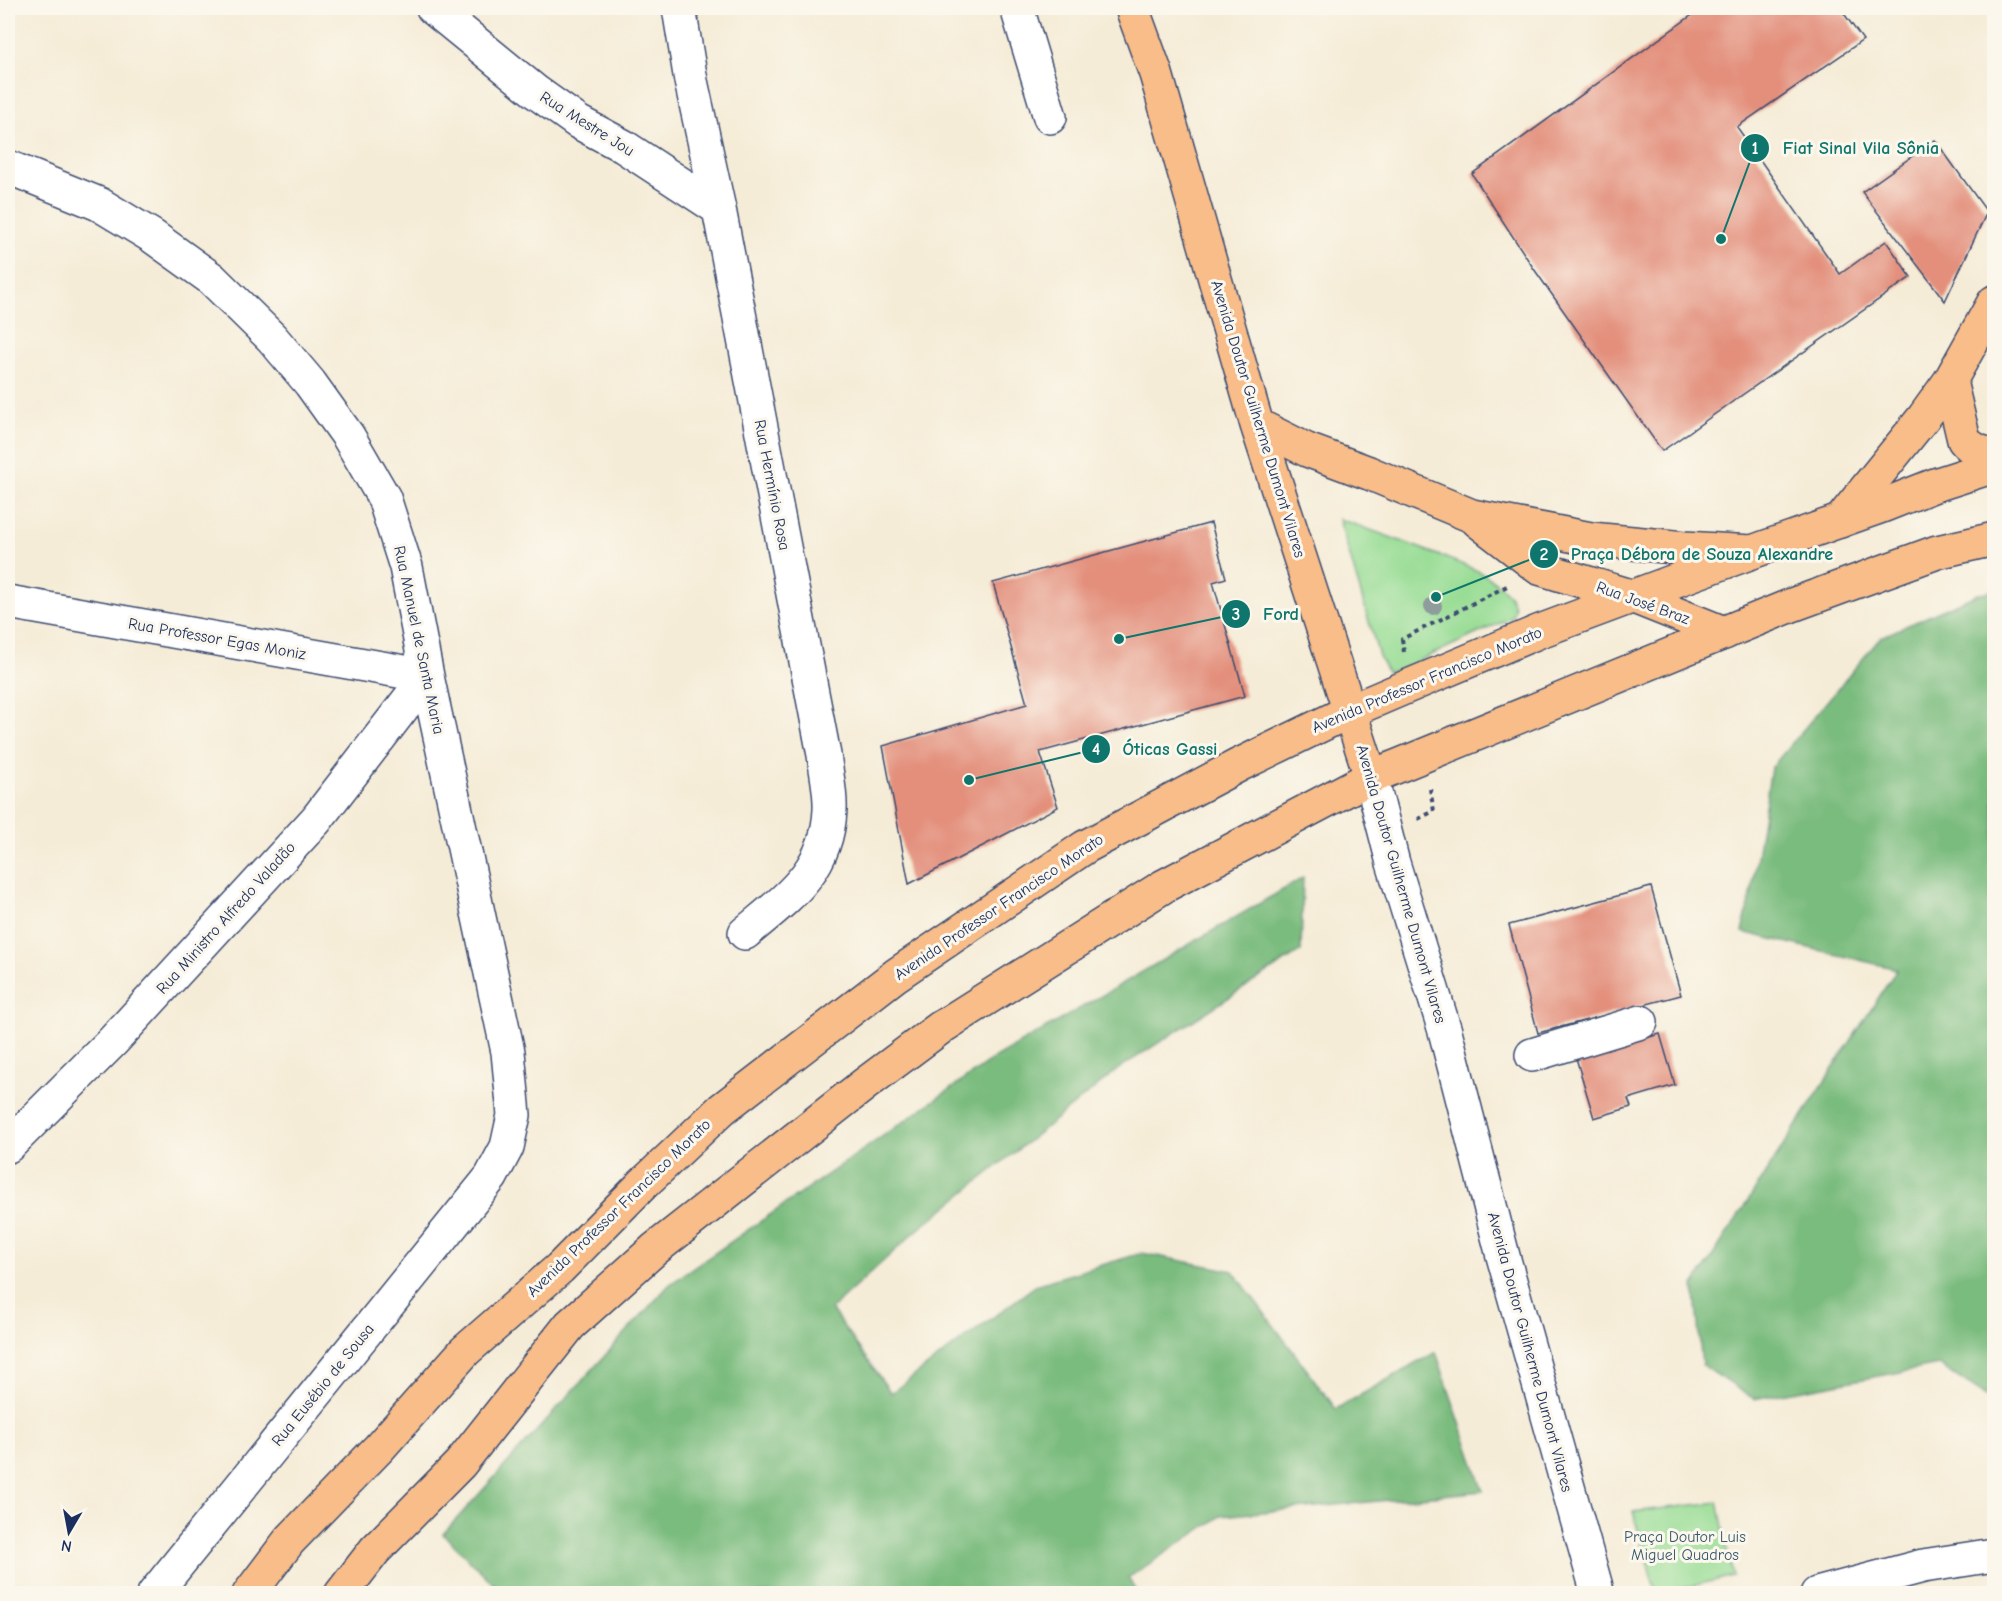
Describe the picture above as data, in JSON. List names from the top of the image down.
{
  "streets": {
    "main road": ["Avenida Doutor Guilherme Dumont Vilares", "Rua José Braz", "Avenida Professor Francisco Morato"],
    "street": [
      "Rua Mestre Jou",
      "Rua Hermínio Rosa",
      "Rua Professor Egas Moniz",
      "Rua Manuel de Santa Maria",
      "Rua Ministro Alfredo Valadão",
      "Rua Eusébio de Sousa"
    ]
  },
  "crossings": [
    ["Rua Mestre Jou", "Rua Hermínio Rosa"],
    ["Avenida Doutor Guilherme Dumont Vilares", "Rua José Braz"],
    ["Avenida Doutor Guilherme Dumont Vilares", "Avenida Professor Francisco Morato"],
    ["Rua José Braz", "Avenida Professor Francisco Morato"],
    ["Rua Professor Egas Moniz", "Rua Manuel de Santa Maria"],
    ["Rua Professor Egas Moniz", "Rua Ministro Alfredo Valadão"],
    ["Rua Manuel de Santa Maria", "Rua Ministro Alfredo Valadão"],
    ["Rua Manuel de Santa Maria", "Rua Eusébio de Sousa"]
  ],
  "parks": ["Praça Doutor Luis Miguel Quadros"],
  "places": [
    "Fiat Sinal Vila Sônia",
    "Praça Débora de Souza Alexandre",
    "Ford",
    "Óticas Gassi"
  ],
  "north": "bottom"
}
